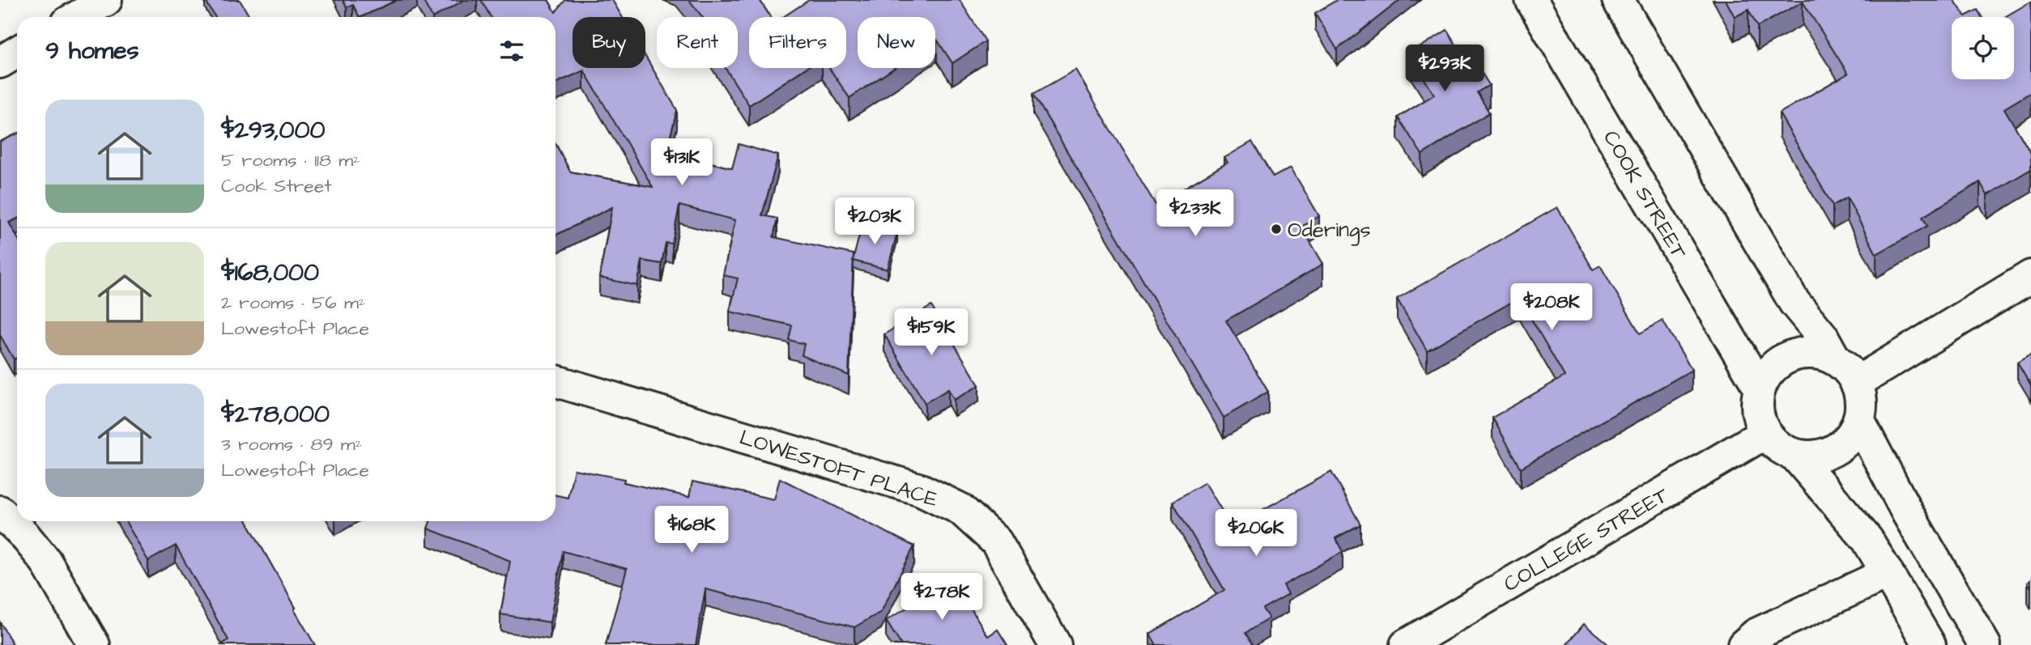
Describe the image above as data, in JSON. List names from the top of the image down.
{
  "streets": {
    "street": ["COOK STREET", "LOWESTOFT PLACE", "COLLEGE STREET"]
  },
  "crossings": [
    ["COOK STREET", "COLLEGE STREET"]
  ],
  "places": ["Oderings"],
  "page": {
    "chip": [
      "Buy",
      "Rent",
      "Filters",
      "New"
    ],
    "heading": "9 homes",
    "price": [
      "$293K",
      "$131K",
      "$233K",
      "$203K",
      "$208K",
      "$159K",
      "$168K",
      "$206K",
      "$278K"
    ],
    "list": [
      {
        "name": "$293,000",
        "note": "5 rooms · 118 m² · Cook Street"
      },
      {
        "name": "$168,000",
        "note": "2 rooms · 56 m² · Lowestoft Place"
      },
      {
        "name": "$278,000",
        "note": "3 rooms · 89 m² · Lowestoft Place"
      }
    ]
  }
}
